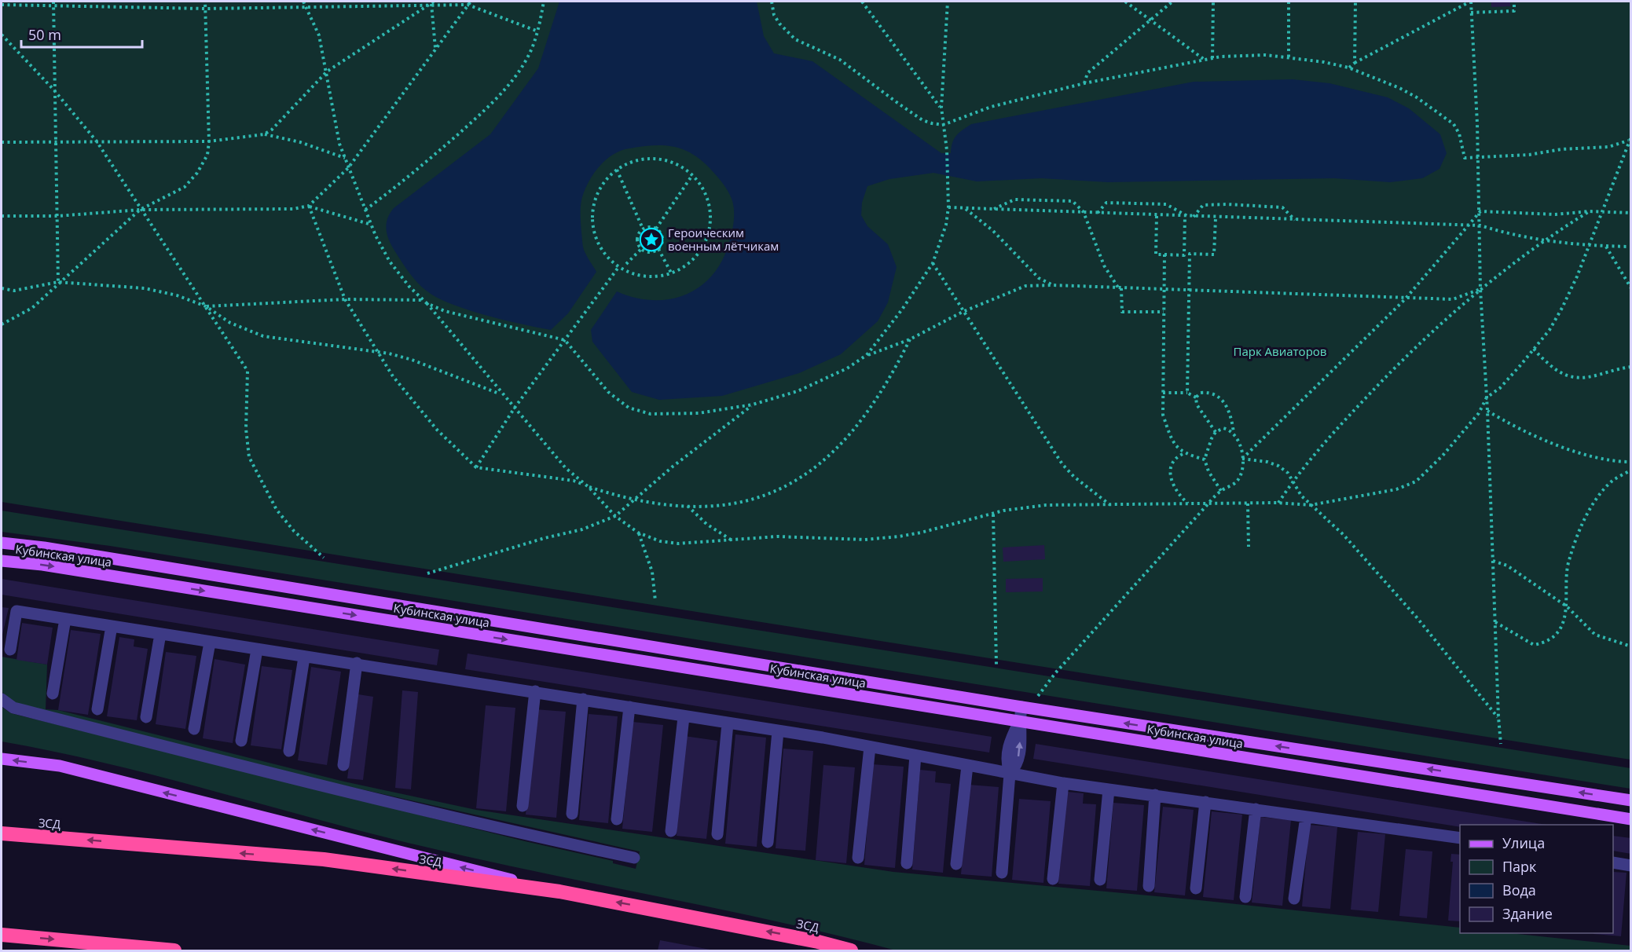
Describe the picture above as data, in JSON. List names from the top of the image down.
{
  "streets": {
    "highway": ["ЗСД"],
    "main road": ["Кубинская улица"]
  },
  "one_way": ["ЗСД"],
  "parks": ["Парк Авиаторов"],
  "places": {
    "place": ["Героическим военным лётчикам"]
  },
  "legend": [
    "Улица",
    "Парк",
    "Вода",
    "Здание"
  ],
  "scale_bar": "50 m"
}
